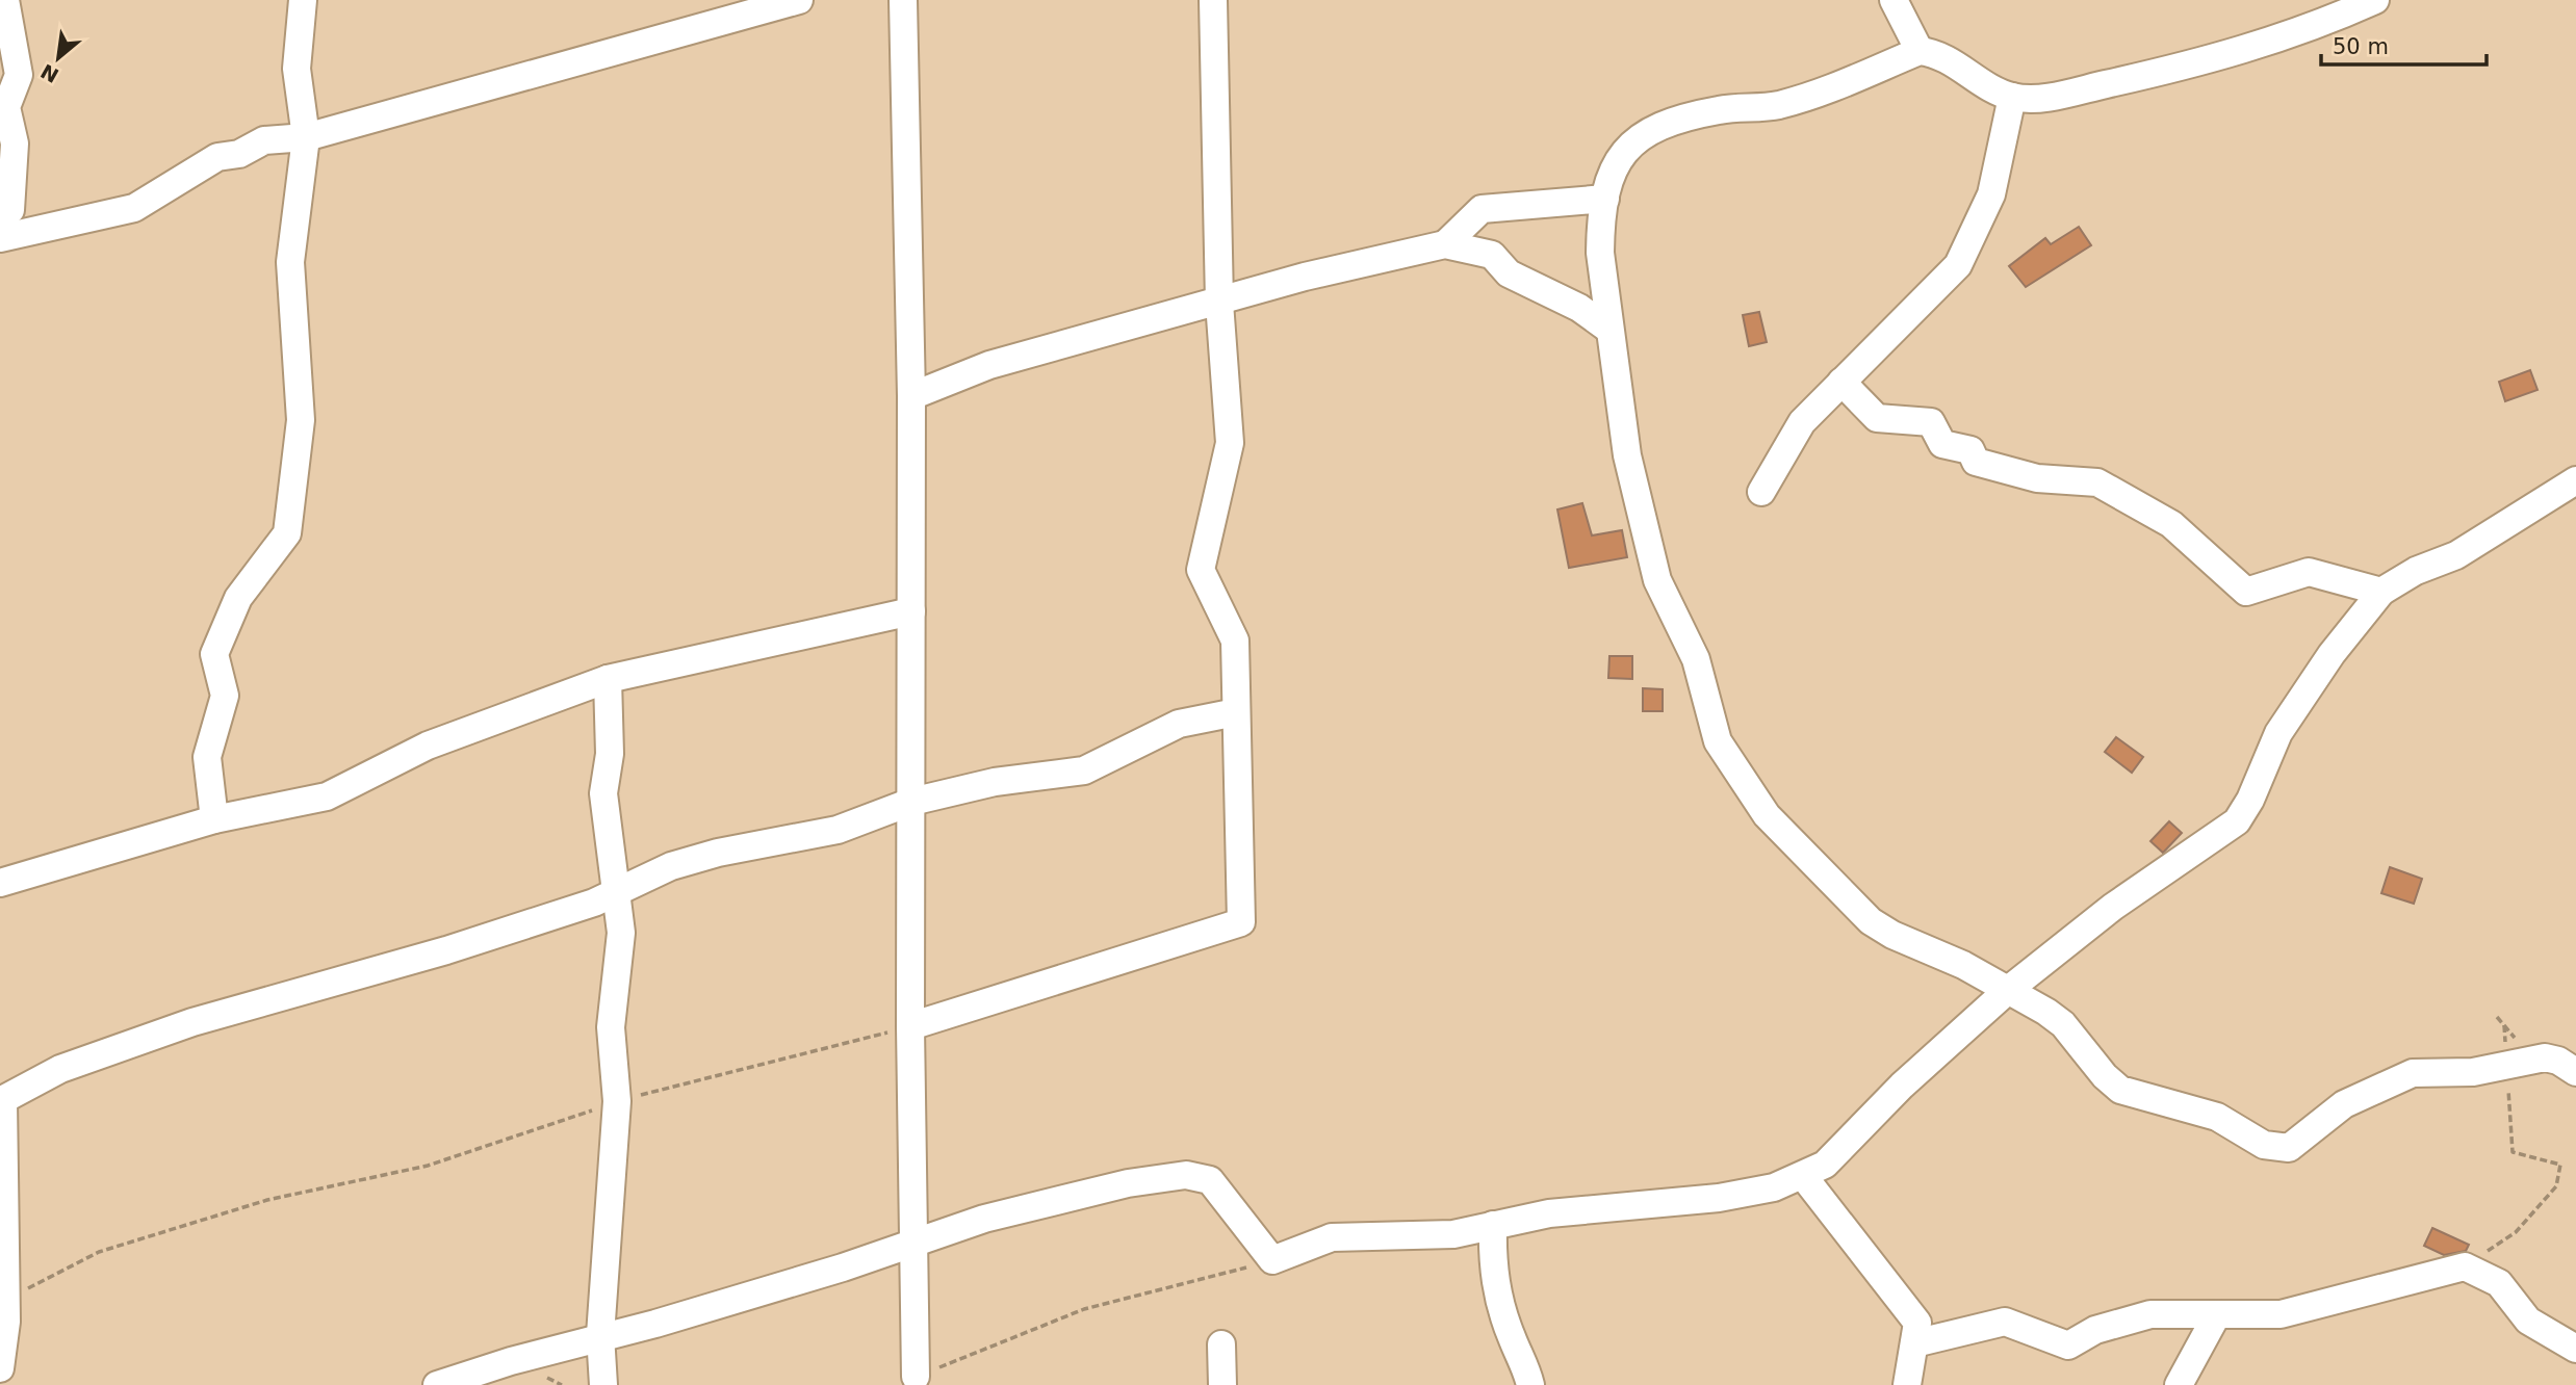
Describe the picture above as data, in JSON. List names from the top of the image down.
{
  "scale_bar": "50 m",
  "north": "bottom left"
}
